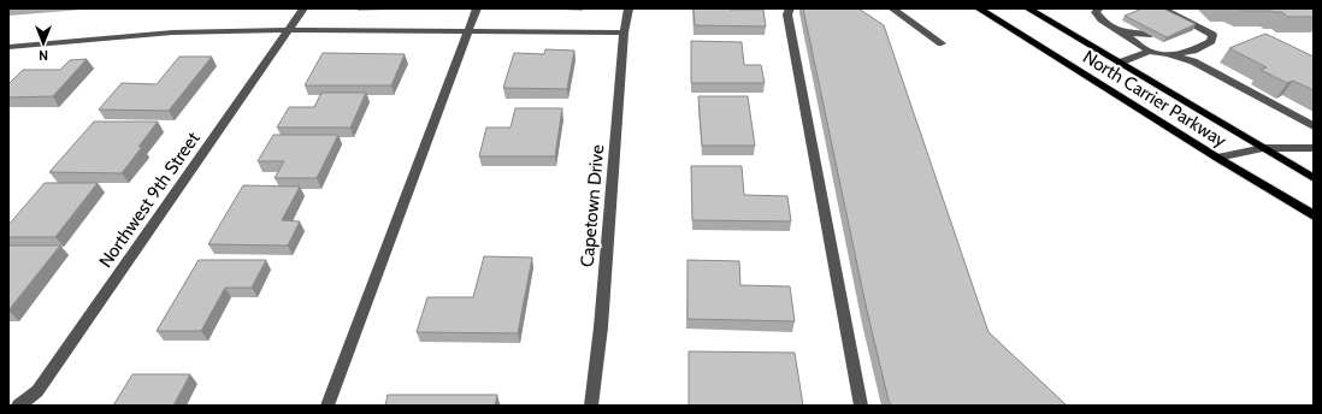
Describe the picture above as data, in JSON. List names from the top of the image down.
{
  "streets": {
    "main road": ["North Carrier Parkway"],
    "street": ["Northwest 9th Street", "Capetown Drive"]
  },
  "north": "bottom"
}
